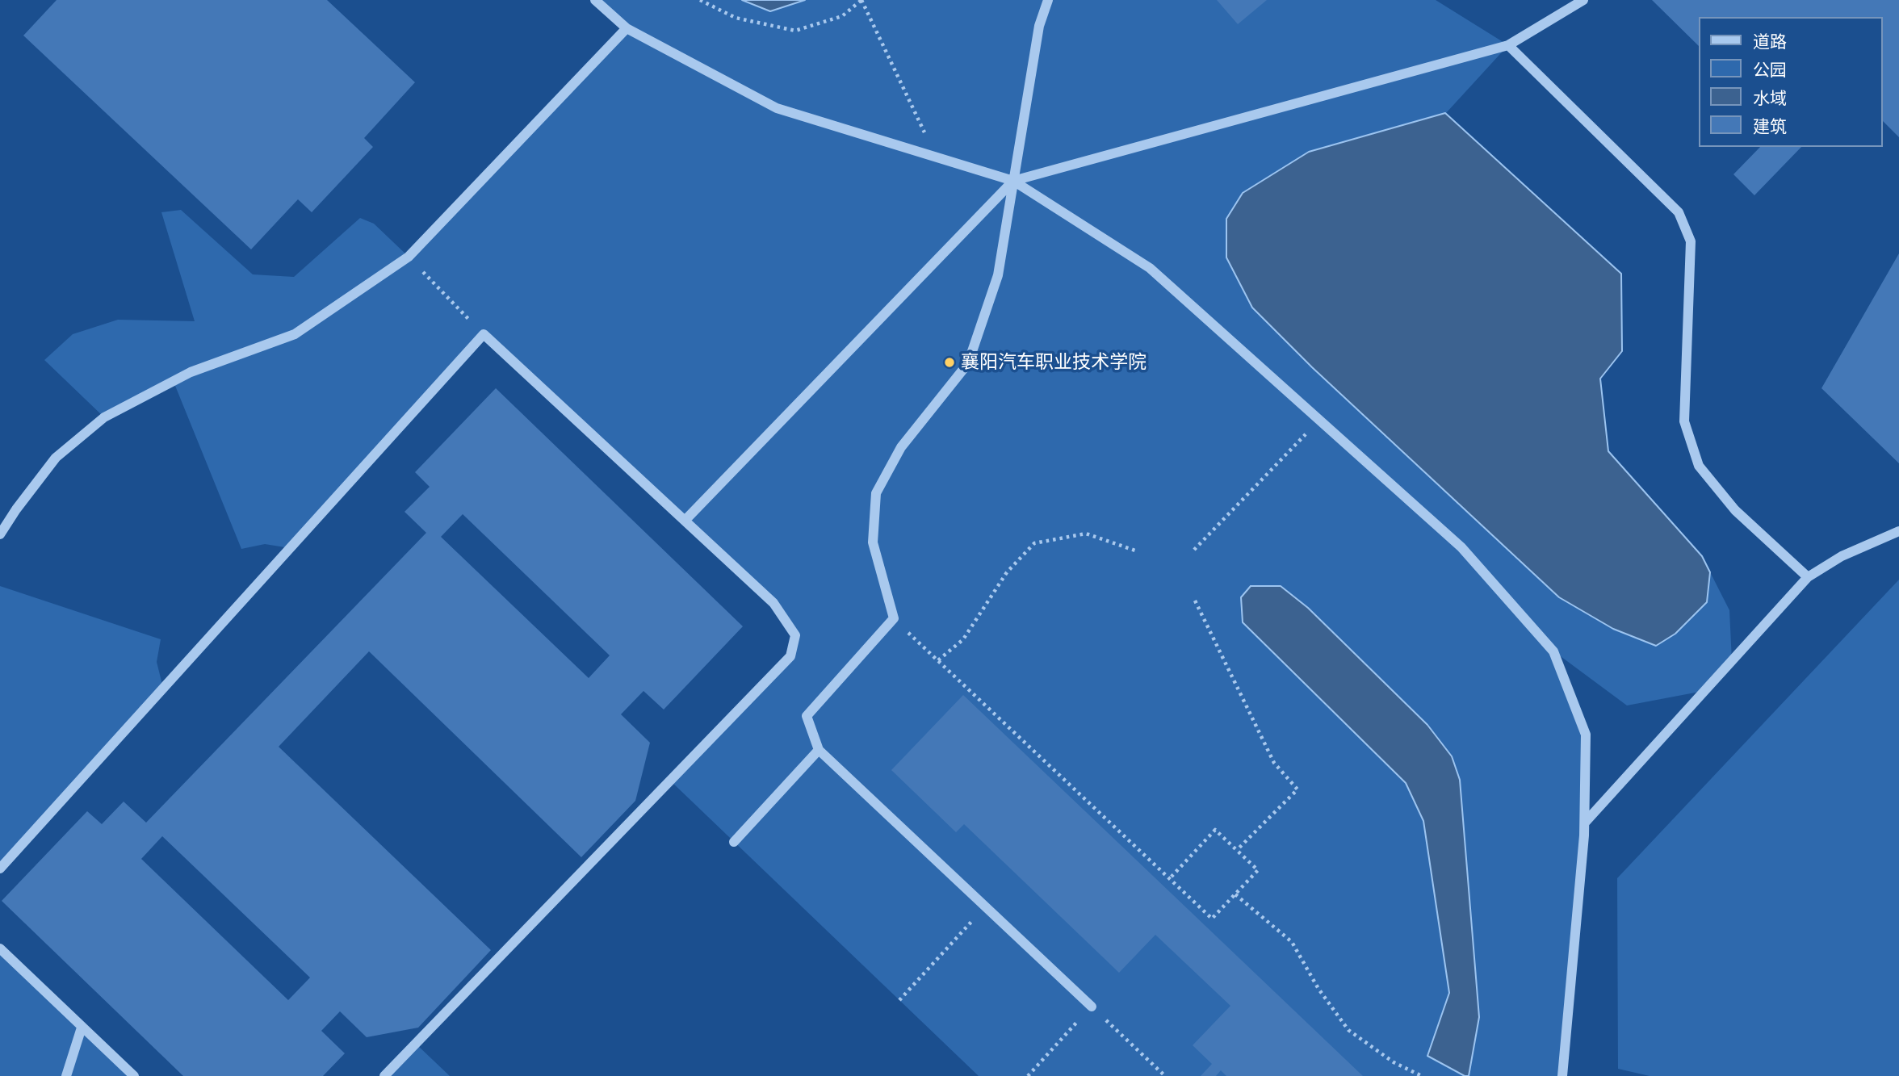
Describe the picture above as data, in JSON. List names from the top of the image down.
{
  "places": ["襄阳汽车职业技术学院"],
  "legend": [
    "道路",
    "公园",
    "水域",
    "建筑"
  ]
}
